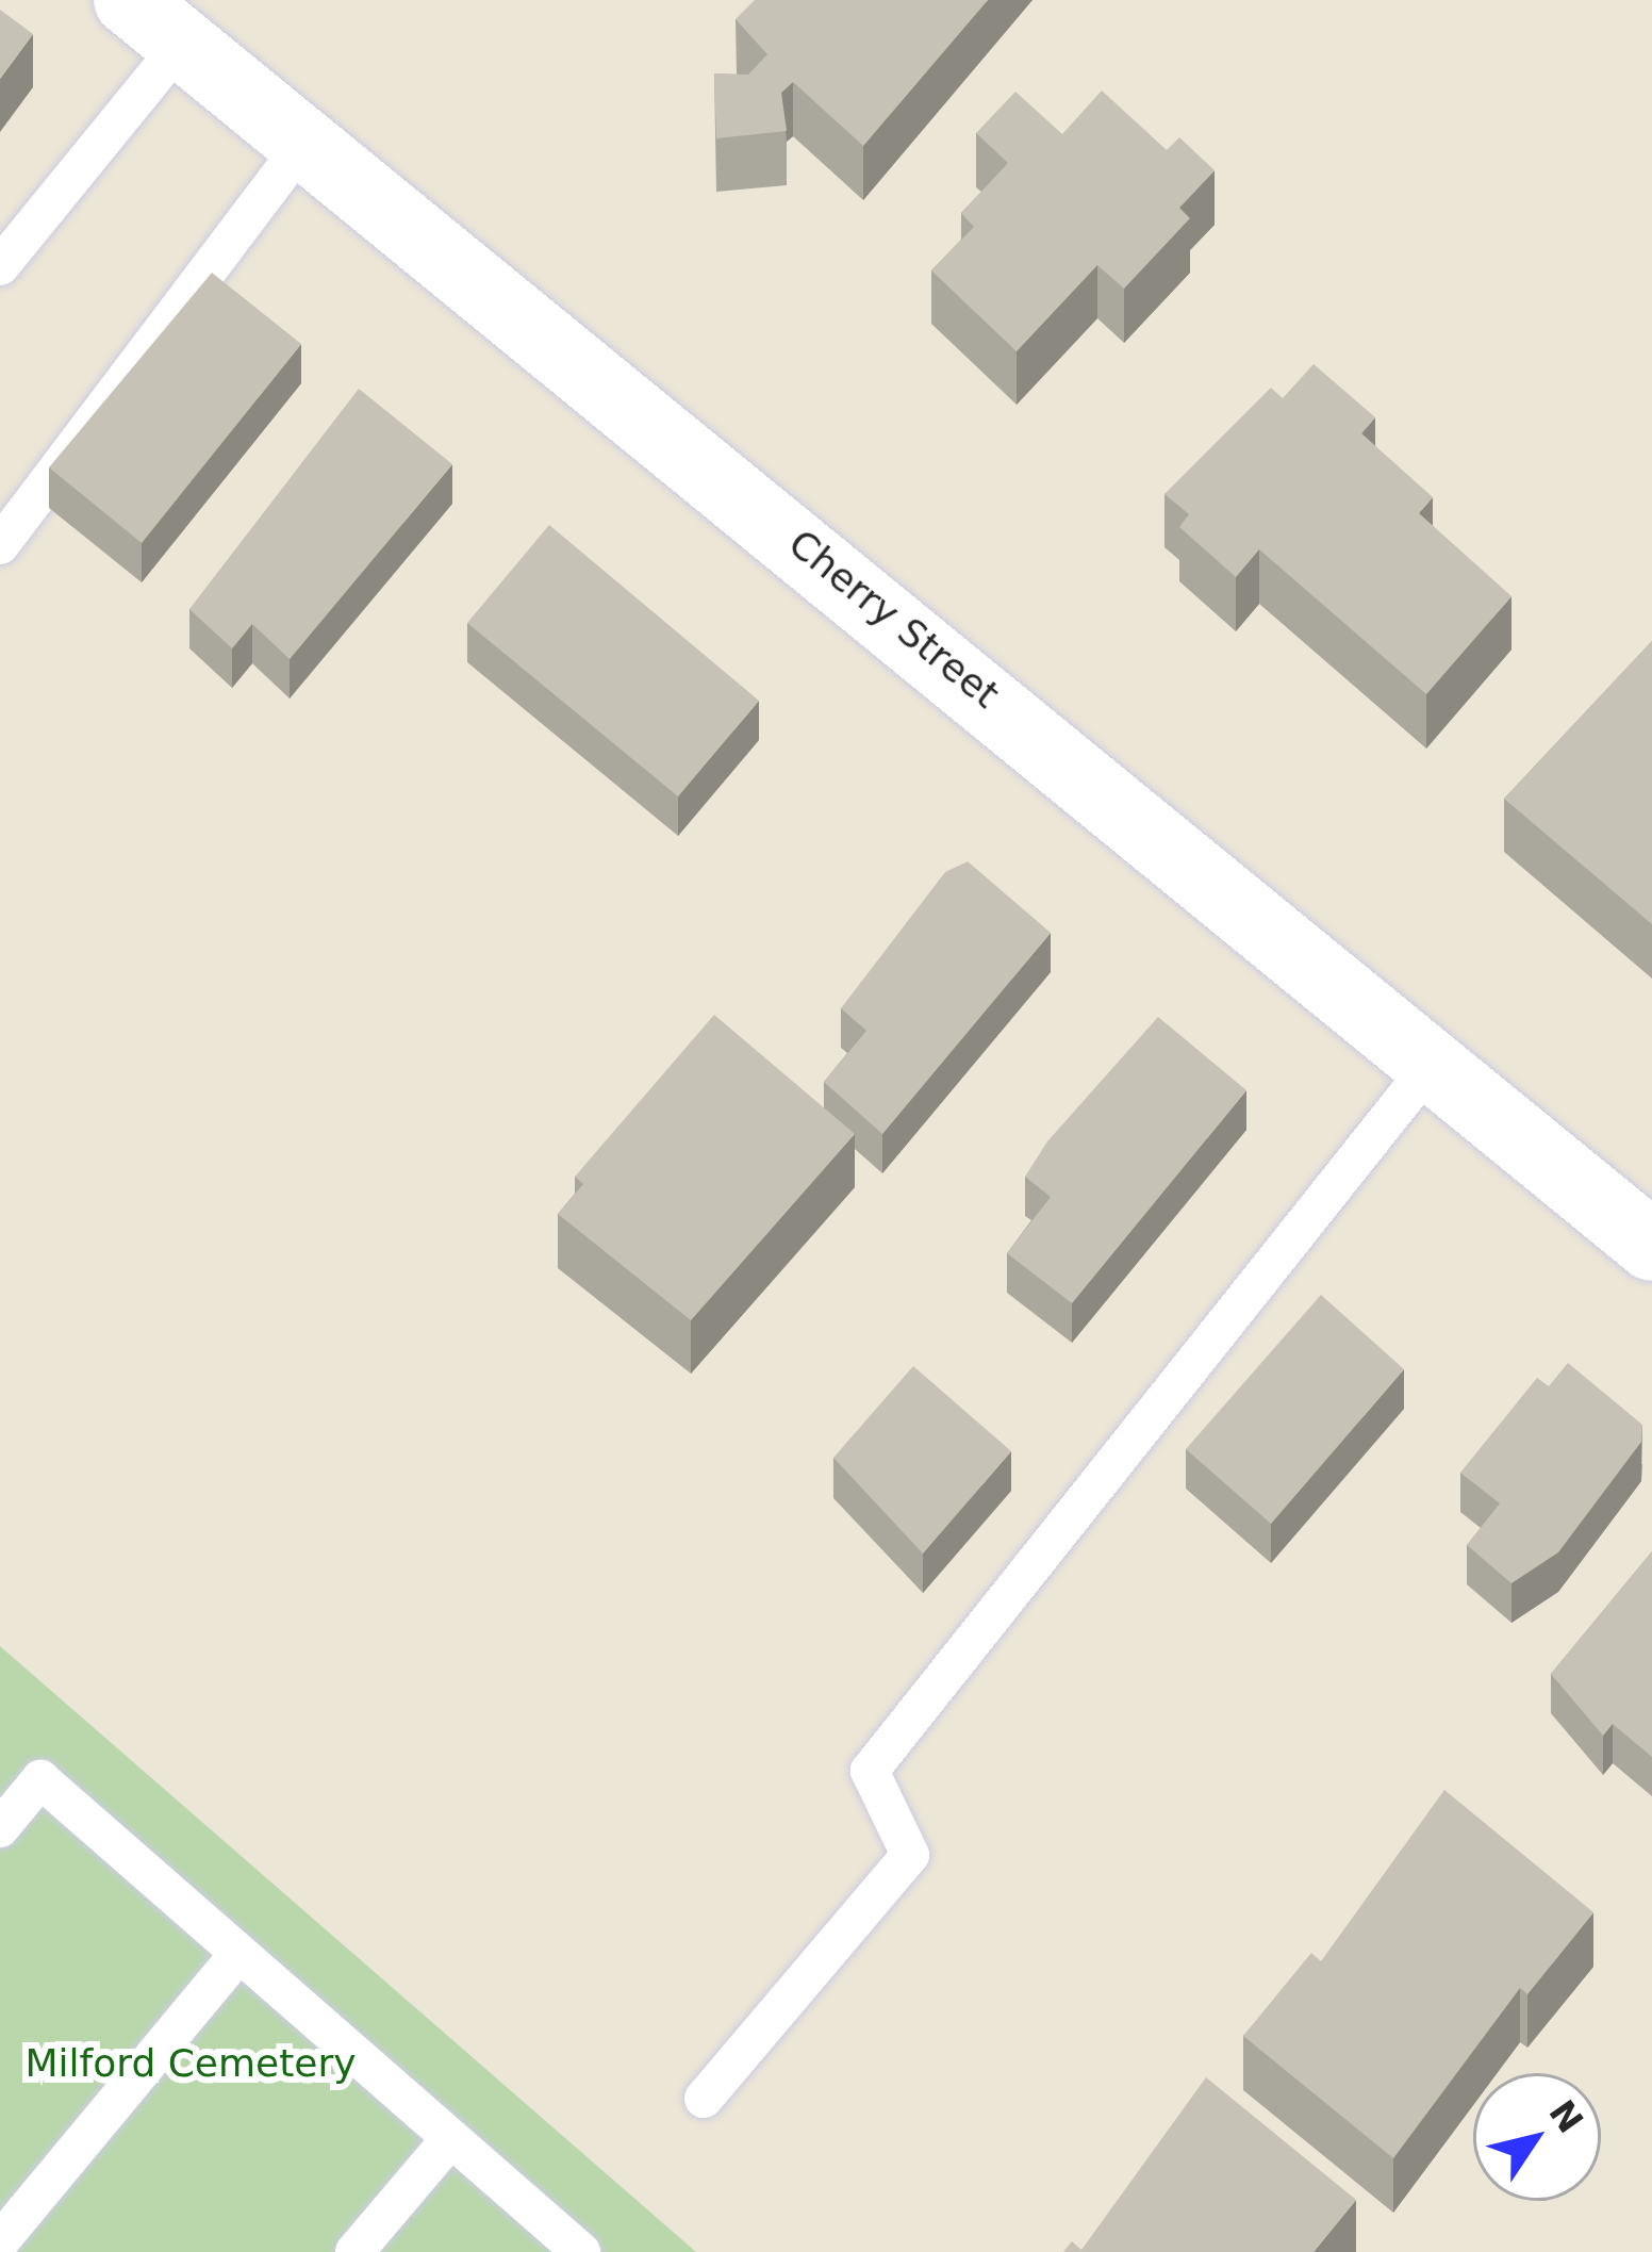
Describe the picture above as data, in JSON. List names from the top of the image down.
{
  "streets": {
    "main road": ["Cherry Street"]
  },
  "parks": ["Milford Cemetery"],
  "north": "top right"
}
